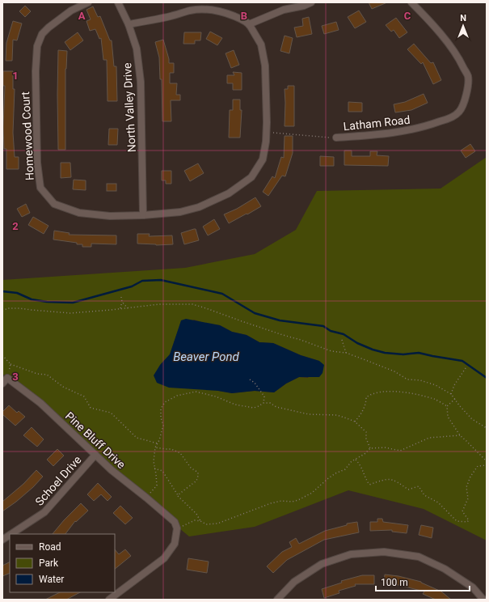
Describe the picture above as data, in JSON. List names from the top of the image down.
{
  "streets": {
    "street": [
      "North Valley Drive",
      "Latham Road",
      "Homewood Court",
      "Pine Bluff Drive",
      "Schoel Drive"
    ]
  },
  "crossings": [
    ["North Valley Drive", "Homewood Court"],
    ["Pine Bluff Drive", "Schoel Drive"]
  ],
  "water": ["Beaver Pond"],
  "legend": ["Road", "Park", "Water"],
  "scale_bar": "100 m",
  "north": "top",
  "grid": {
    "columns": ["A", "B", "C"],
    "rows": ["1", "2", "3"]
  }
}
